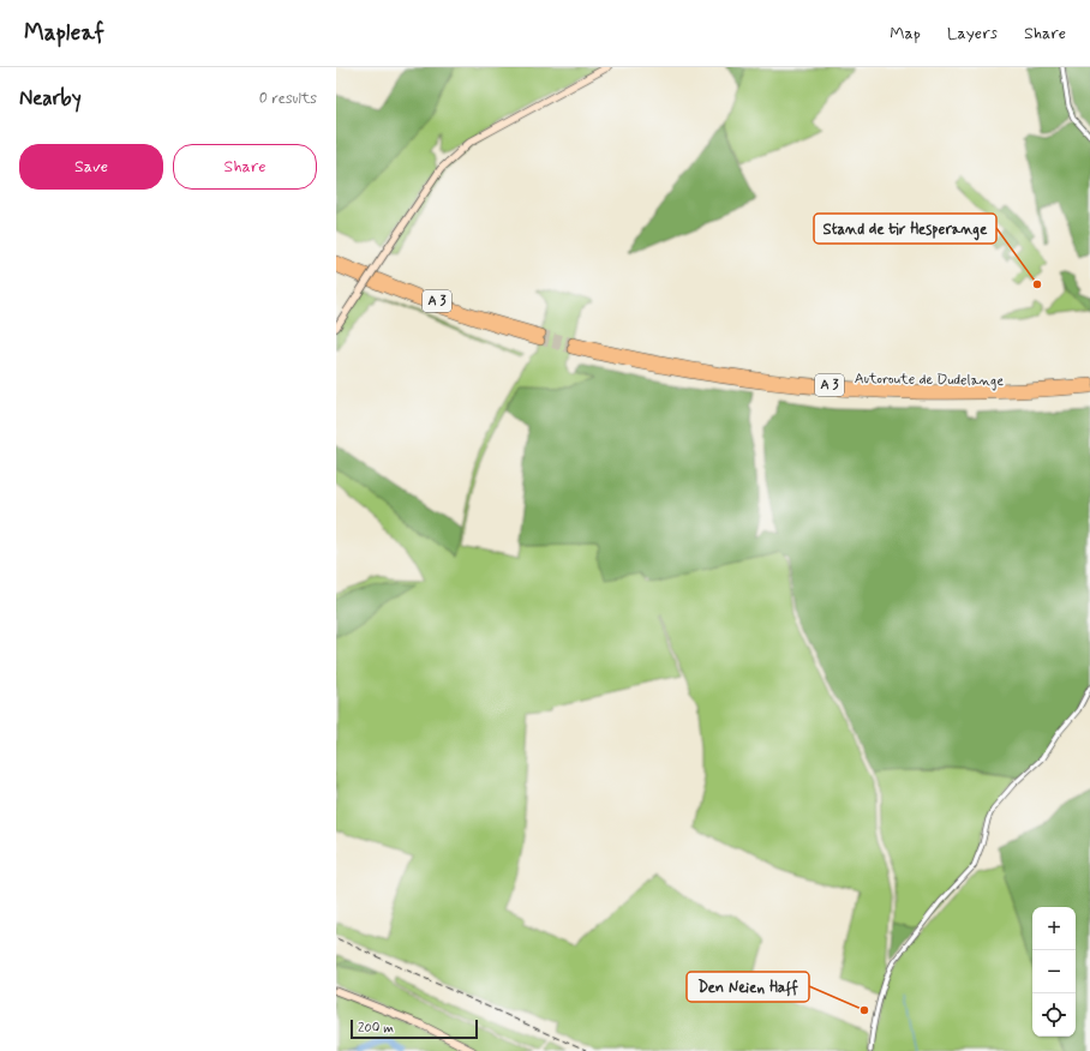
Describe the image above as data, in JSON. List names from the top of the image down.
{
  "streets": {
    "highway": ["A 3", "Autoroute de Dudelange"]
  },
  "places": ["Stand de tir Hesperange", "Den Neien Haff"],
  "scale_bar": "200 m",
  "page": {
    "header": "Mapleaf",
    "nav": ["Map", "Layers", "Share"],
    "heading": ["Nearby", "0 results"],
    "buttons": ["Save", "Share"],
    "map_buttons": ["+", "−"],
    "scale": "200 m"
  }
}
